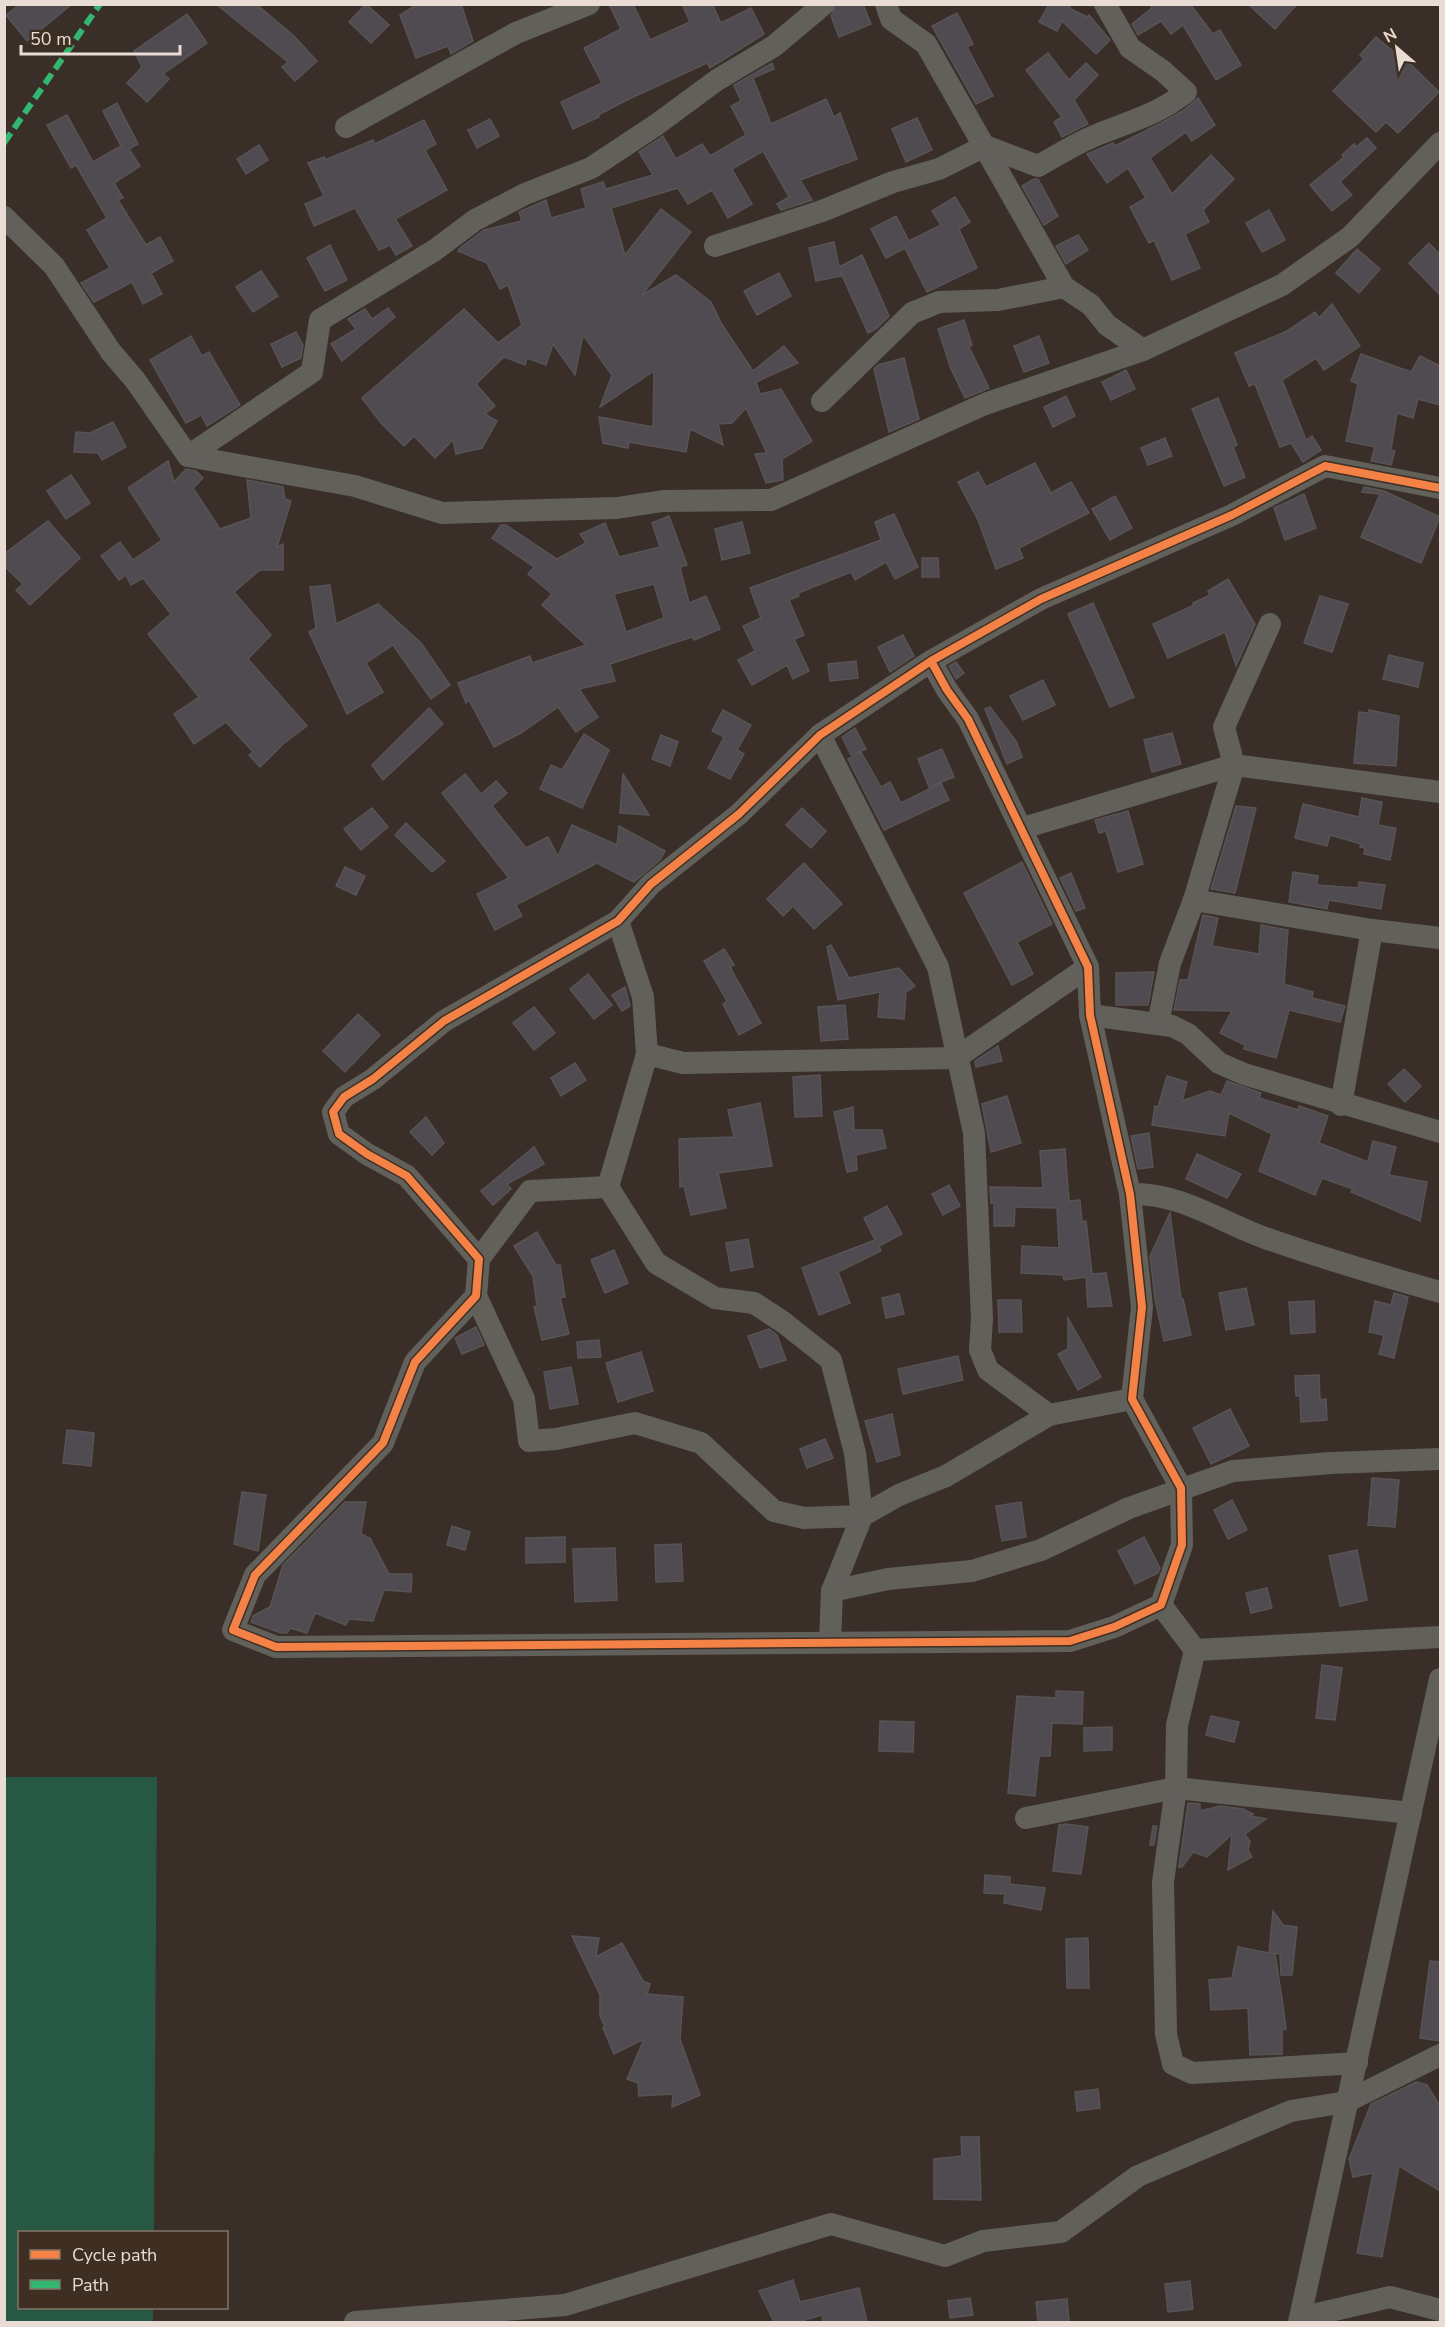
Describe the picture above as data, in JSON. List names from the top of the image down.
{
  "legend": ["Cycle path", "Path"],
  "scale_bar": "50 m",
  "north": "top left"
}
